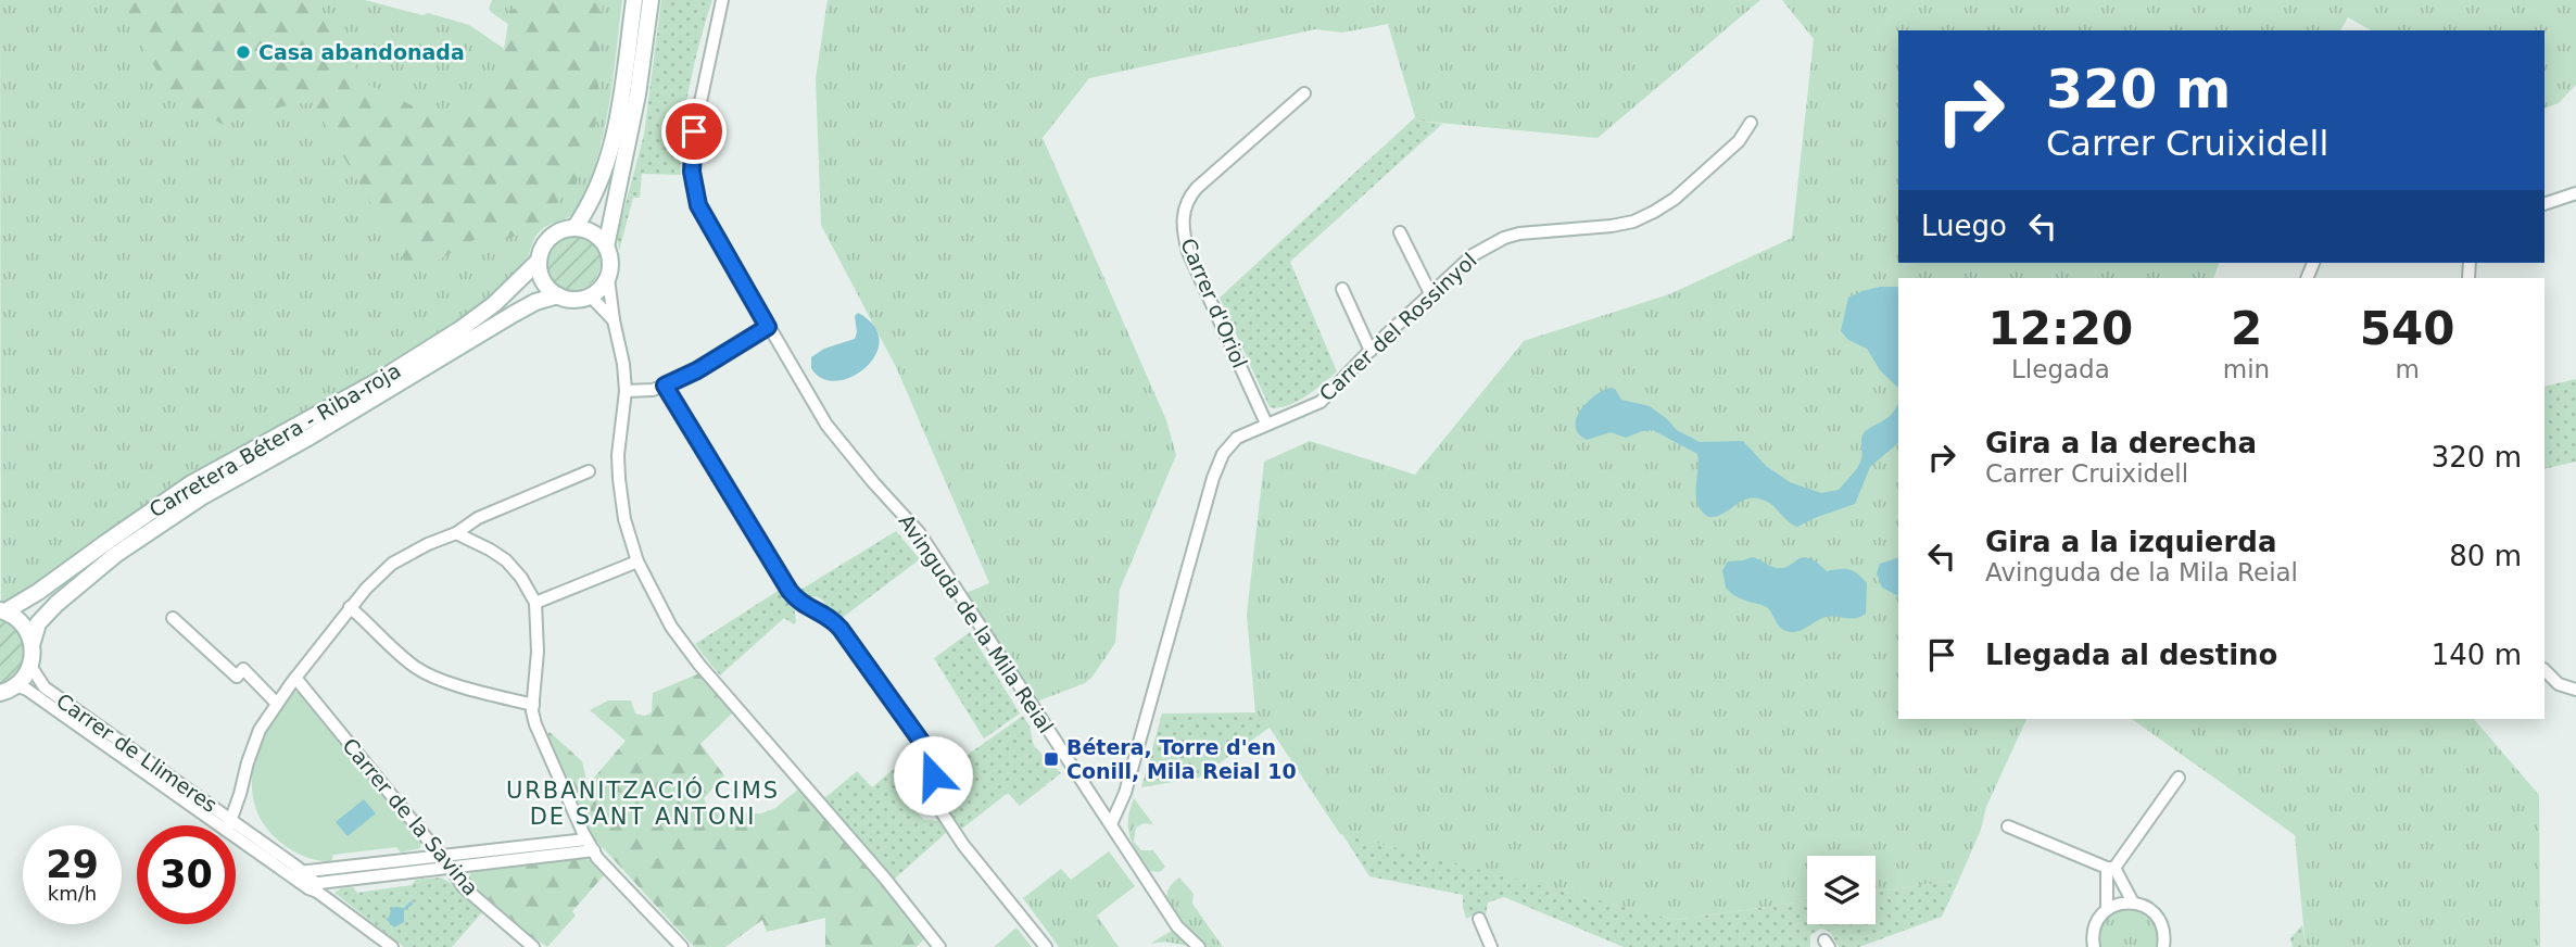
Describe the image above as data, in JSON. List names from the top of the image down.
{
  "streets": {
    "main road": ["Carretera Bétera - Riba-roja"],
    "street": [
      "Carrer d'Oriol",
      "Carrer del Rossinyol",
      "Avinguda de la Mila Reial",
      "Carrer de Llimeres",
      "Carrer de la Savina"
    ]
  },
  "crossings": [
    ["Carrer d'Oriol", "Carrer del Rossinyol"],
    ["Carrer del Rossinyol", "Avinguda de la Mila Reial"]
  ],
  "districts": ["URBANITZACIÓ CIMS DE SANT ANTONI"],
  "places": {
    "other": ["Casa abandonada"],
    "transit": ["Bétera, Torre d'en Conill, Mila Reial 10"]
  },
  "page": {
    "turn": ["320 m", "Carrer Cruixidell"],
    "then": "Luego",
    "eta": [
      "12:20",
      "Llegada",
      "2",
      "min",
      "540",
      "m"
    ],
    "list": [
      {
        "name": "Gira a la derecha",
        "note": "Carrer Cruixidell",
        "value": "320 m"
      },
      {
        "name": "Gira a la izquierda",
        "note": "Avinguda de la Mila Reial",
        "value": "80 m"
      },
      {
        "name": "Llegada al destino",
        "value": "140 m"
      }
    ],
    "speed": "29 km/h",
    "limit": "30"
  }
}
